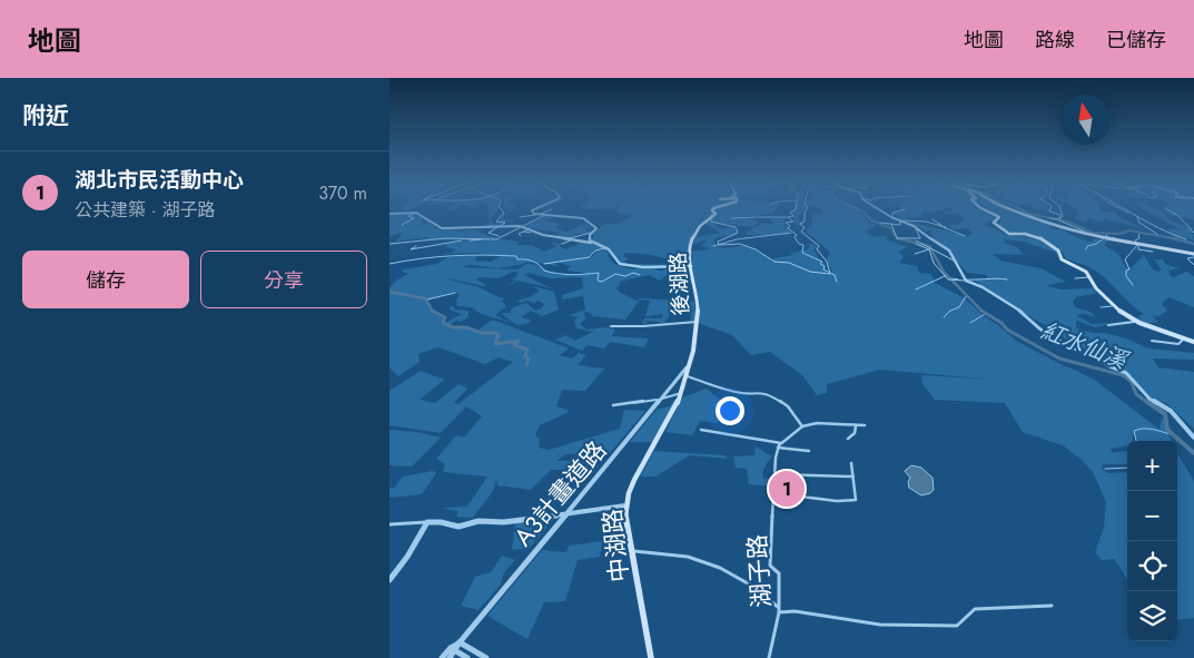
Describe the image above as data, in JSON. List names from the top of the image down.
{
  "streets": {
    "main road": ["後湖路", "中湖路"],
    "street": ["A3計畫道路", "湖子路"]
  },
  "crossings": [
    ["後湖路", "A3計畫道路"],
    ["後湖路", "中湖路"]
  ],
  "water": ["紅水仙溪"],
  "north": "top",
  "page": {
    "header": "地圖",
    "nav": ["地圖", "路線", "已儲存"],
    "heading": "附近",
    "list": [
      {
        "mark": "1",
        "name": "湖北市民活動中心",
        "note": "公共建築 · 湖子路",
        "value": "370 m"
      }
    ],
    "buttons": ["儲存", "分享"],
    "map_buttons": ["+", "−"],
    "pins": "1"
  }
}
